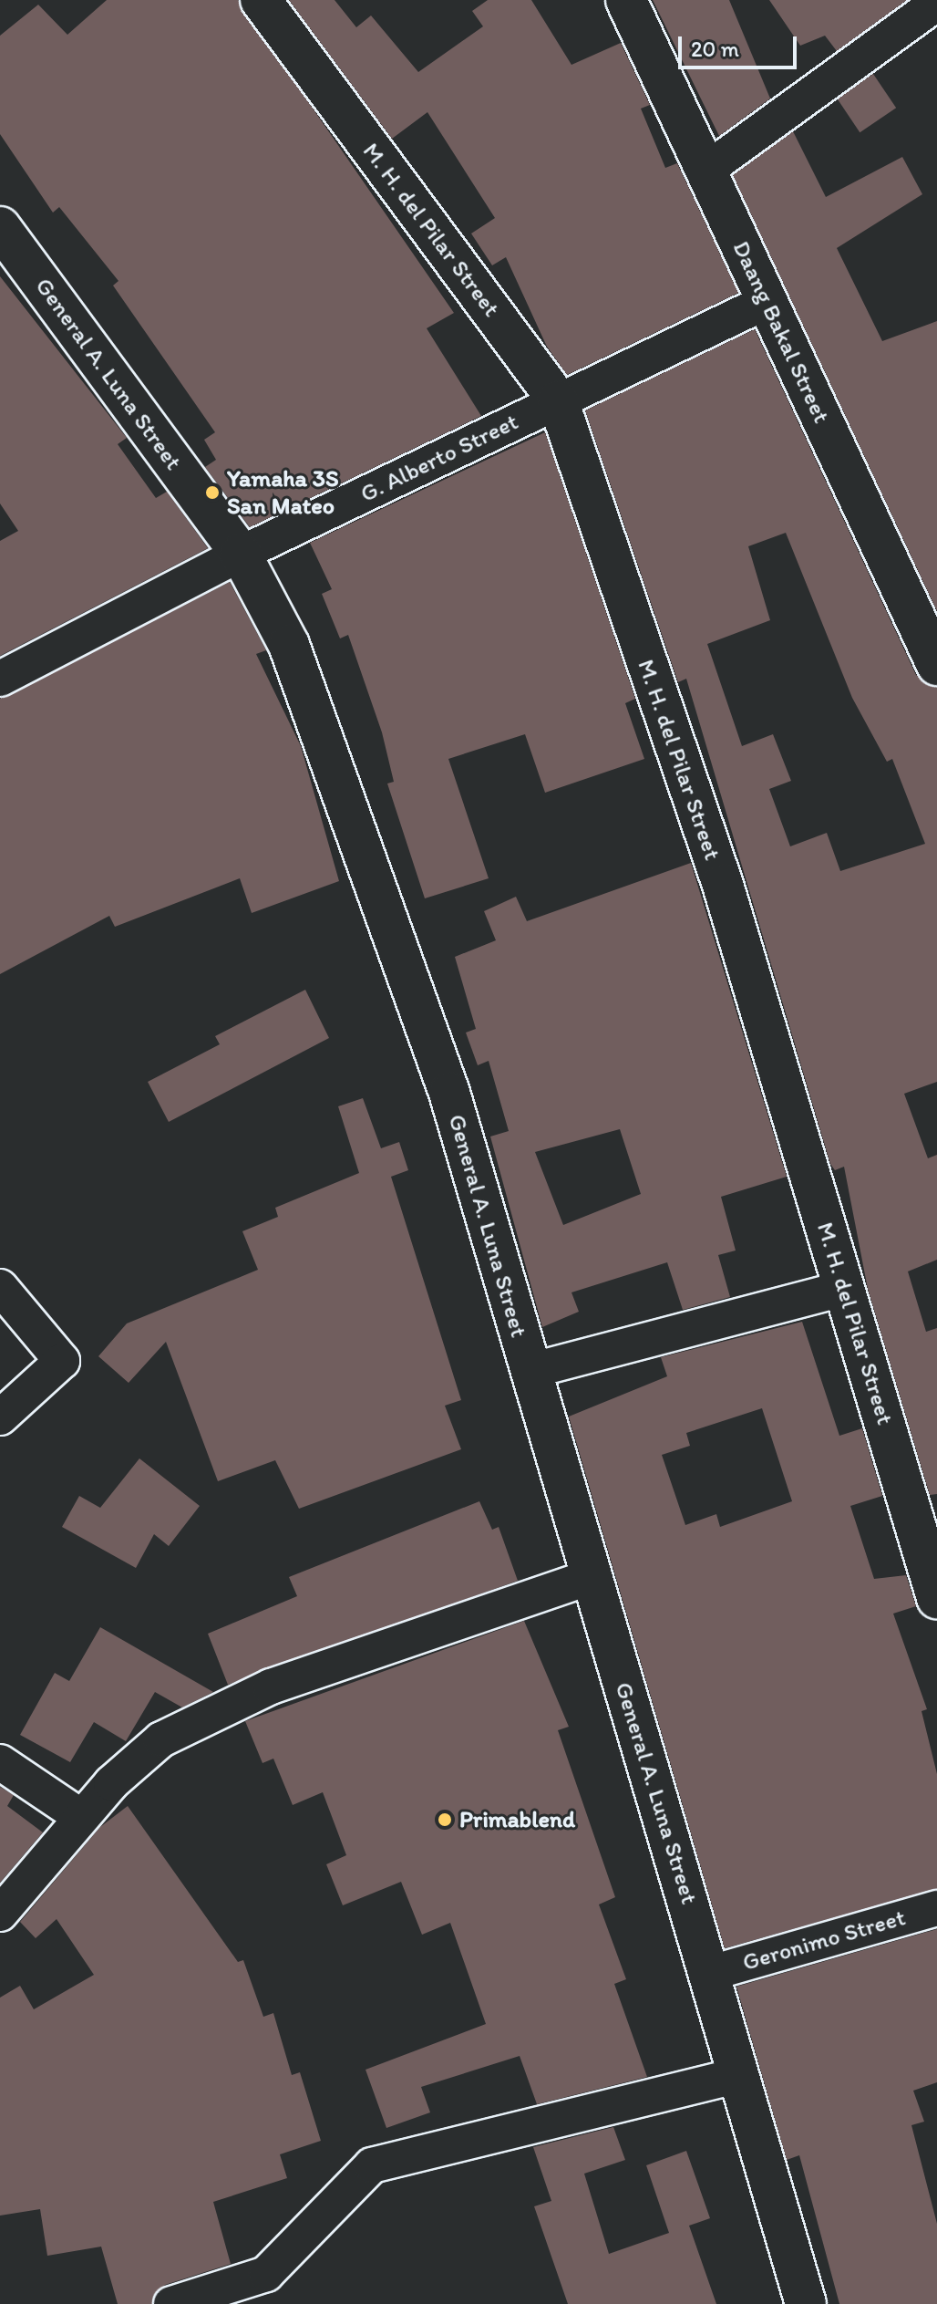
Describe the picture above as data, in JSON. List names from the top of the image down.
{
  "streets": {
    "street": [
      "M. H. del Pilar Street",
      "Daang Bakal Street",
      "General A. Luna Street",
      "G. Alberto Street",
      "Geronimo Street"
    ]
  },
  "crossings": [
    ["M. H. del Pilar Street", "G. Alberto Street"],
    ["Daang Bakal Street", "G. Alberto Street"],
    ["General A. Luna Street", "G. Alberto Street"],
    ["General A. Luna Street", "Geronimo Street"]
  ],
  "places": ["Yamaha 3S San Mateo", "Primablend"],
  "scale_bar": "20 m"
}
